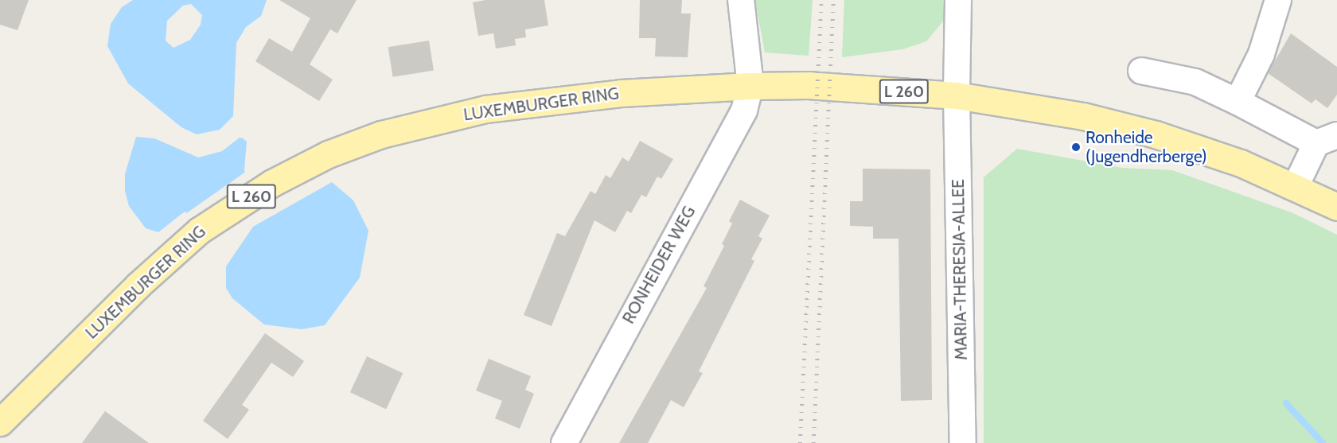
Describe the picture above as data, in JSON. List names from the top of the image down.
{
  "streets": {
    "main road": ["L 260", "LUXEMBURGER RING"],
    "street": ["RONHEIDER WEG", "MARIA-THERESIA-ALLEE"]
  },
  "crossings": [
    ["L 260", "LUXEMBURGER RING"],
    ["L 260", "MARIA-THERESIA-ALLEE"],
    ["LUXEMBURGER RING", "RONHEIDER WEG"],
    ["LUXEMBURGER RING", "MARIA-THERESIA-ALLEE"]
  ],
  "places": ["Ronheide (Jugendherberge)"]
}
